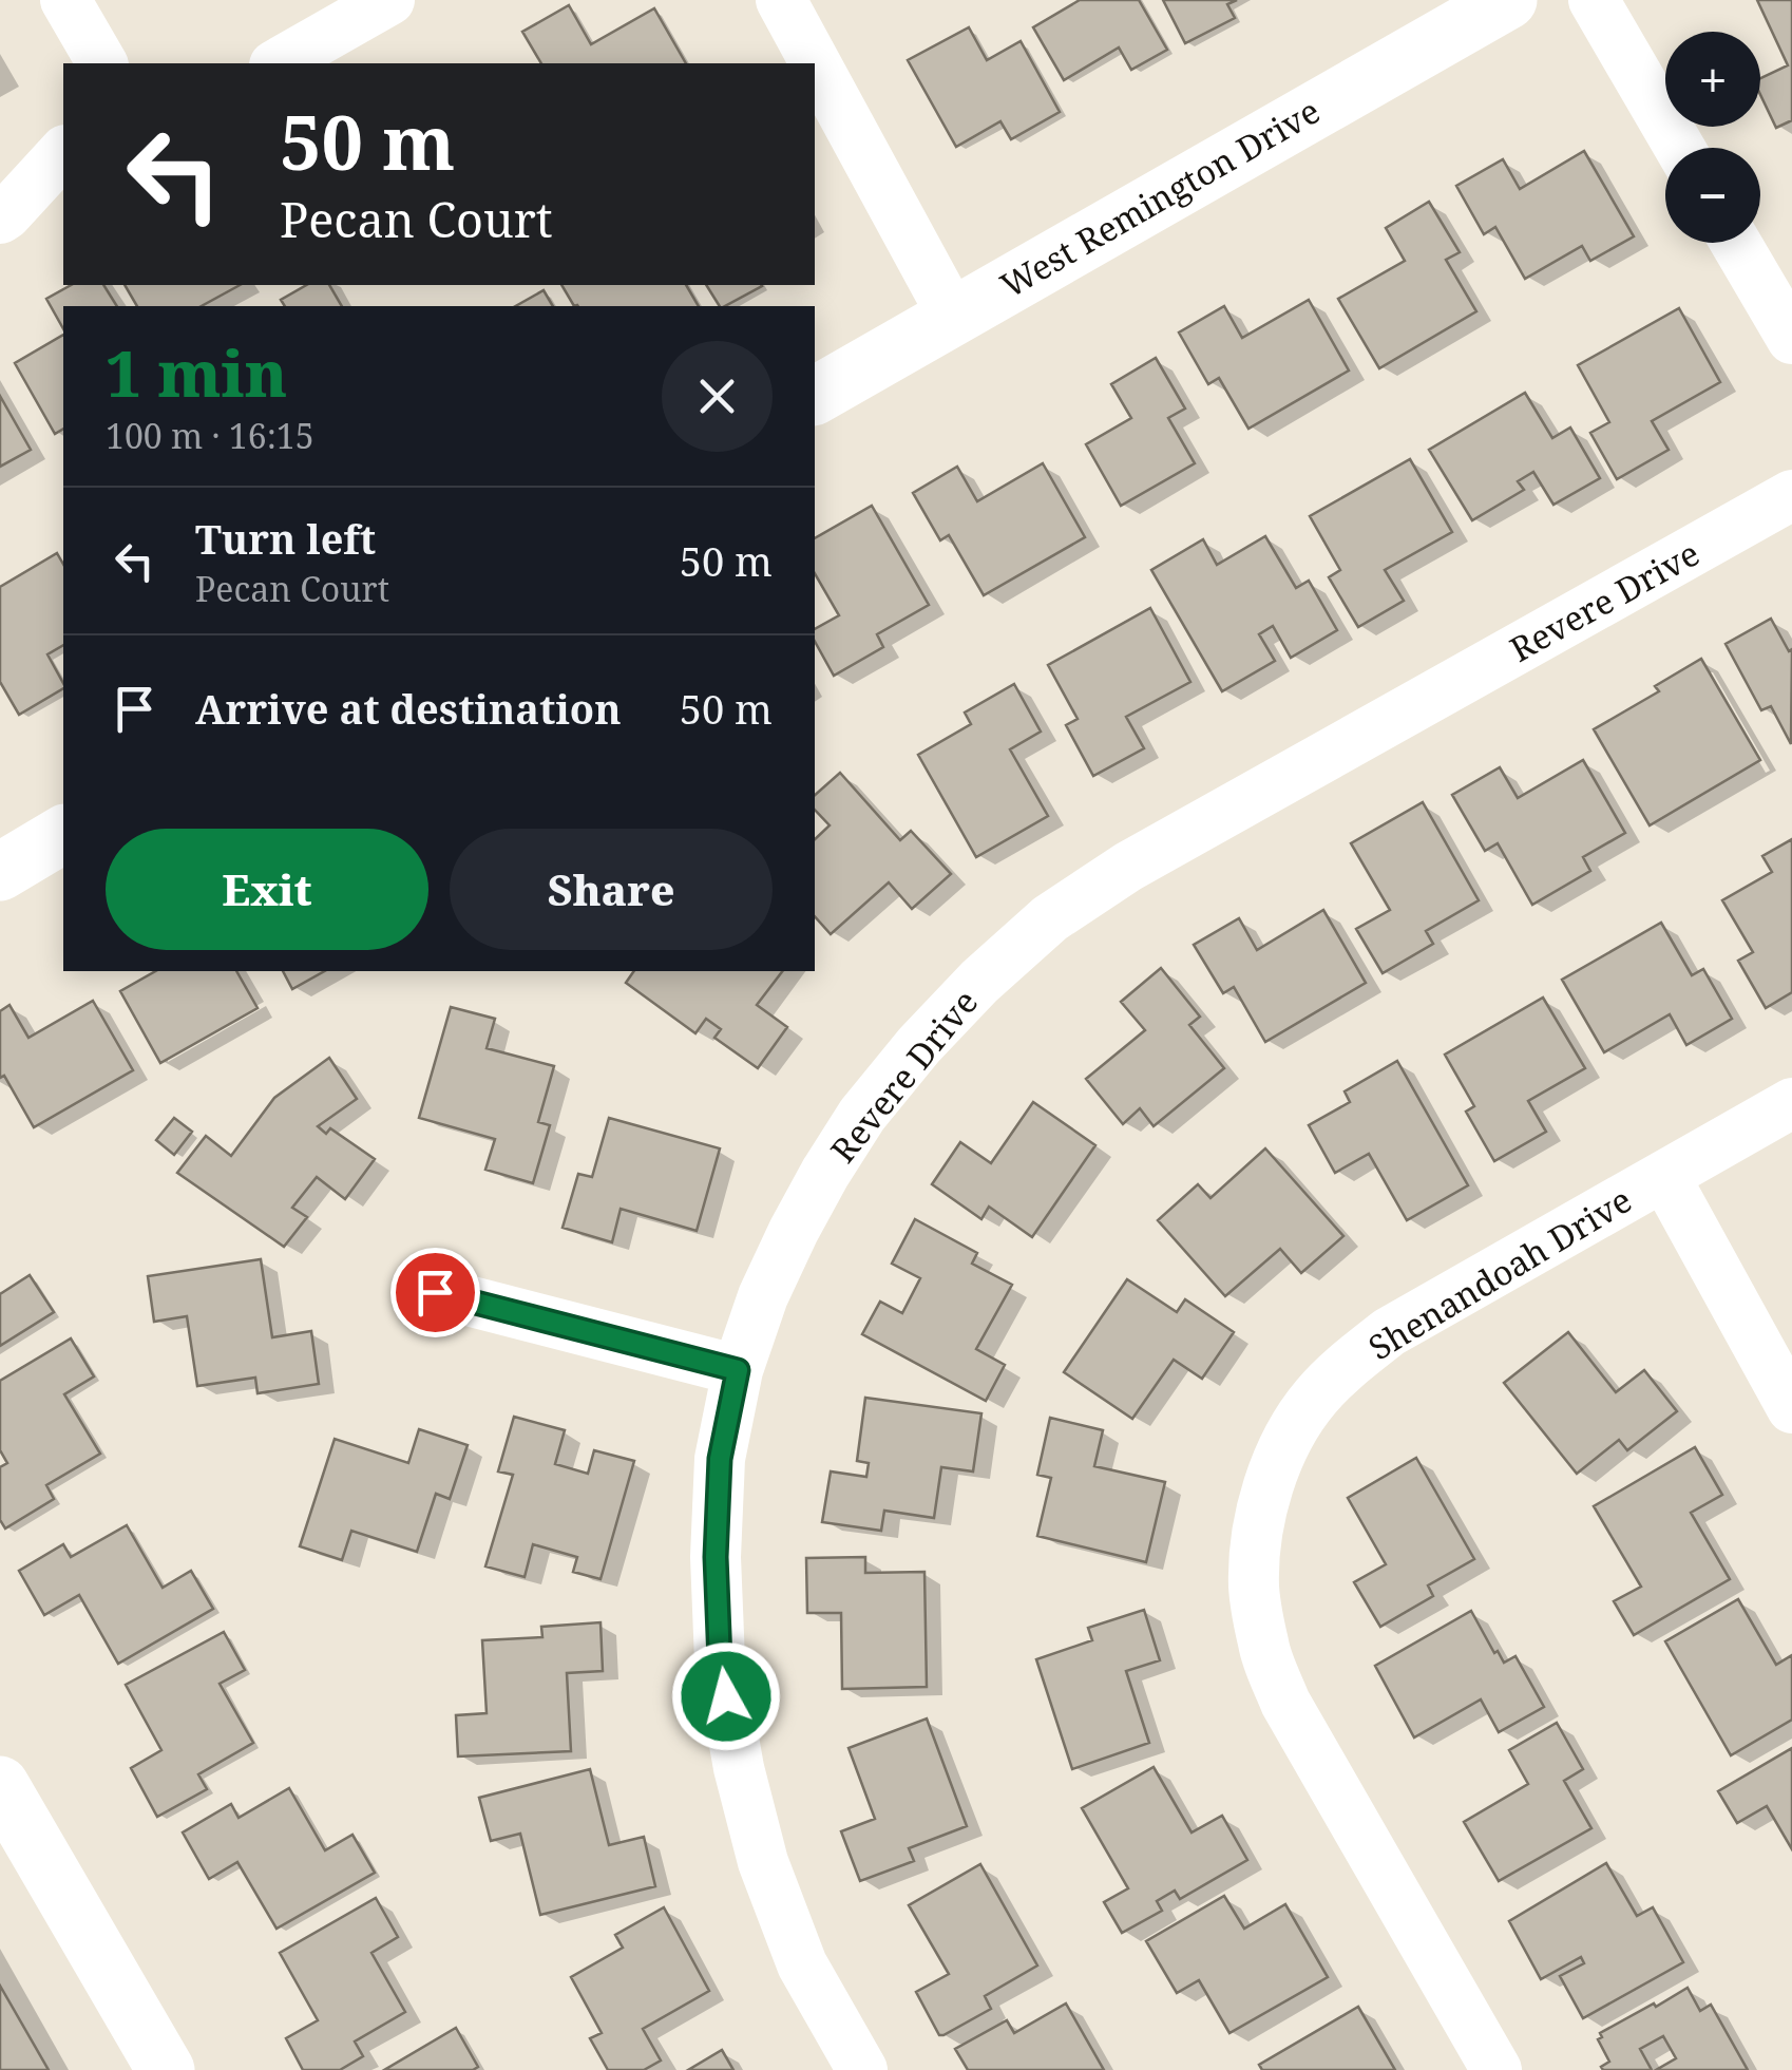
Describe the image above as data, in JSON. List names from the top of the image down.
{
  "streets": {
    "street": ["West Remington Drive", "Revere Drive", "Shenandoah Drive"]
  },
  "page": {
    "map_buttons": ["+", "−"],
    "turn": ["50 m", "Pecan Court"],
    "heading": ["1 min", "100 m · 16:15"],
    "list": [
      {
        "name": "Turn left",
        "note": "Pecan Court",
        "value": "50 m"
      },
      {
        "name": "Arrive at destination",
        "value": "50 m"
      }
    ],
    "buttons": ["Exit", "Share"]
  }
}
